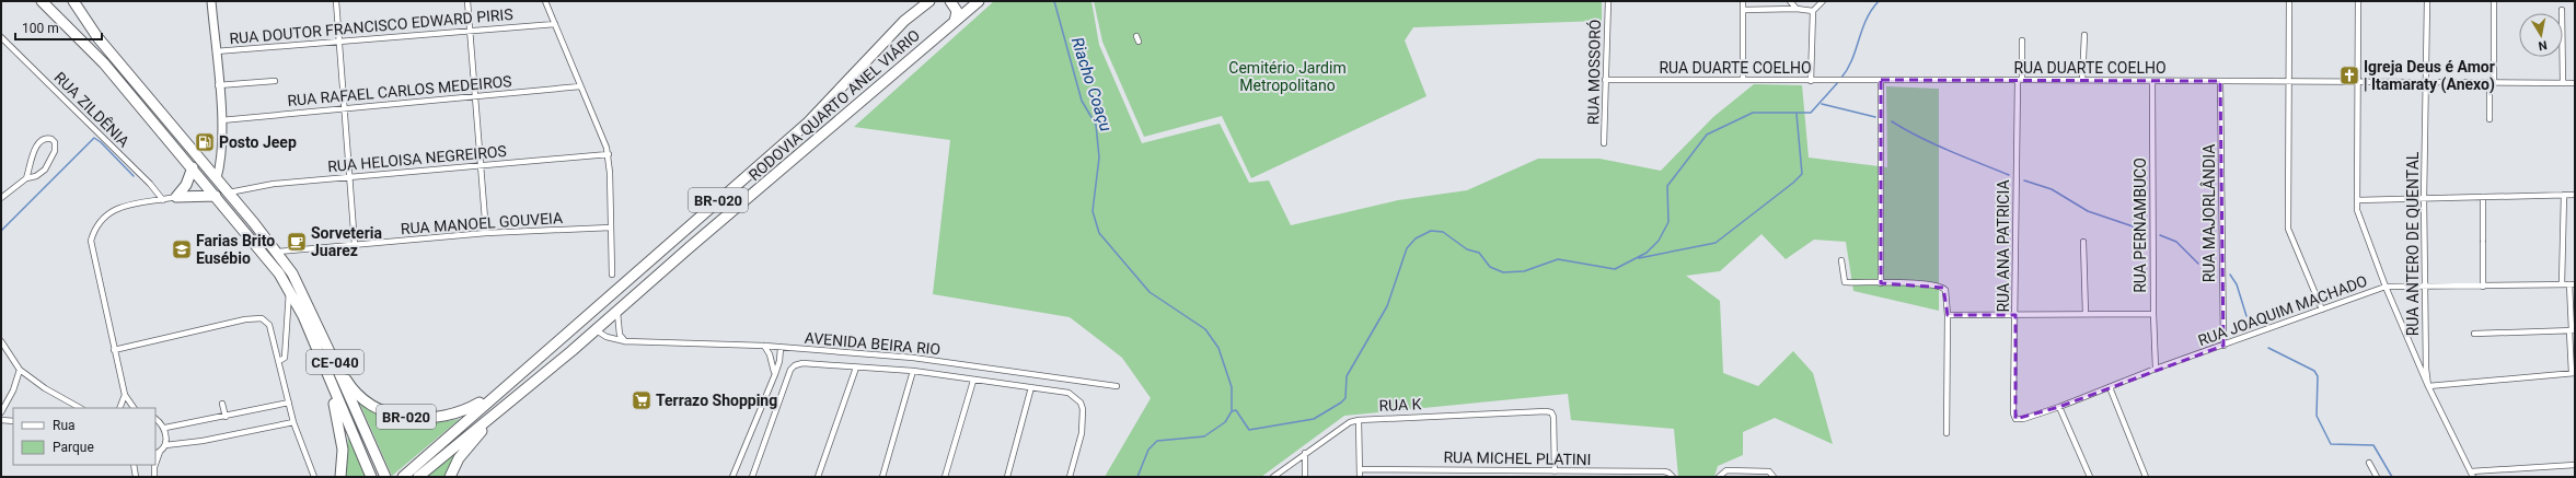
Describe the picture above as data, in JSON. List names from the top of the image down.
{
  "streets": {
    "highway": ["RODOVIA QUARTO ANEL VIÁRIO", "BR-020", "CE-040"],
    "street": [
      "RUA DOUTOR FRANCISCO EDWARD PIRIS",
      "RUA DUARTE COELHO",
      "RUA MOSSORÓ",
      "RUA RAFAEL CARLOS MEDEIROS",
      "RUA ZILDÊNIA",
      "RUA HELOISA NEGREIROS",
      "RUA MAJORLÂNDIA",
      "RUA MANOEL GOUVEIA",
      "RUA PERNAMBUCO",
      "RUA ANTERO DE QUENTAL",
      "RUA ANA PATRICIA",
      "RUA JOAQUIM MACHADO",
      "AVENIDA BEIRA RIO",
      "RUA K",
      "RUA MICHEL PLATINI"
    ]
  },
  "crossings": [
    ["RUA DUARTE COELHO", "RUA MOSSORÓ"],
    ["RUA DUARTE COELHO", "RUA MAJORLÂNDIA"],
    ["RUA DUARTE COELHO", "RUA PERNAMBUCO"],
    ["RUA DUARTE COELHO", "RUA ANTERO DE QUENTAL"],
    ["RUA DUARTE COELHO", "RUA ANA PATRICIA"],
    ["RODOVIA QUARTO ANEL VIÁRIO", "BR-020"],
    ["RODOVIA QUARTO ANEL VIÁRIO", "AVENIDA BEIRA RIO"],
    ["RUA HELOISA NEGREIROS", "CE-040"],
    ["BR-020", "CE-040"],
    ["RUA MAJORLÂNDIA", "RUA JOAQUIM MACHADO"],
    ["RUA MANOEL GOUVEIA", "CE-040"],
    ["RUA PERNAMBUCO", "RUA JOAQUIM MACHADO"],
    ["RUA ANTERO DE QUENTAL", "RUA JOAQUIM MACHADO"],
    ["RUA ANA PATRICIA", "RUA JOAQUIM MACHADO"],
    ["RUA K", "RUA MICHEL PLATINI"]
  ],
  "water": ["Riacho Coaçu"],
  "parks": ["Cemitério Jardim Metropolitano"],
  "places": {
    "church": ["Igreja Deus é Amor | Itamaraty (Anexo)"],
    "fuel station": ["Posto Jeep"],
    "cafe": ["Sorveteria Juarez"],
    "school or university": ["Farias Brito Eusébio"],
    "supermarket": ["Terrazo Shopping"]
  },
  "legend": ["Rua", "Parque"],
  "scale_bar": "100 m",
  "north": "bottom"
}
